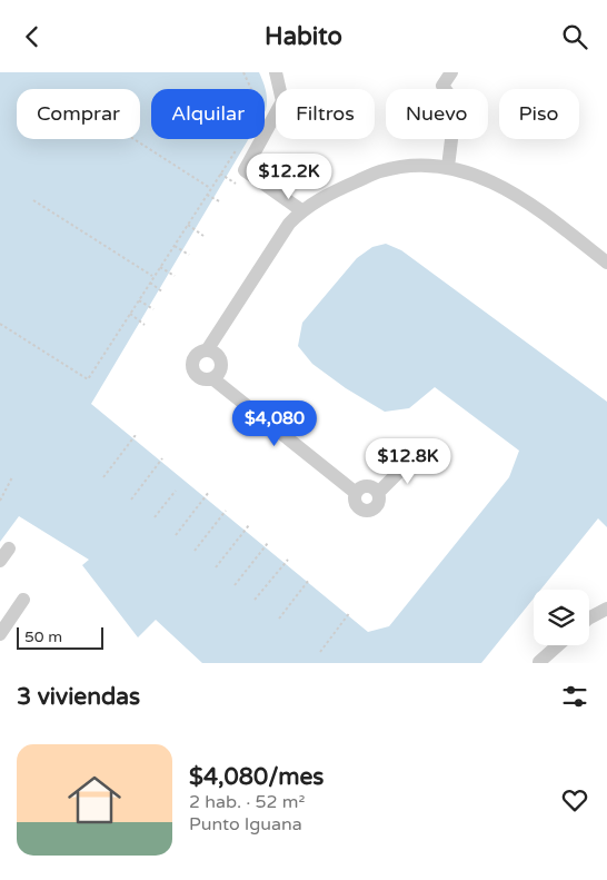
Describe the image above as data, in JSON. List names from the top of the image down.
{
  "scale_bar": "50 m",
  "page": {
    "header": "Habito",
    "chip": [
      "Comprar",
      "Alquilar",
      "Filtros",
      "Nuevo",
      "Piso"
    ],
    "price": ["$12.2K", "$4,080", "$12.8K"],
    "scale": "50 m",
    "heading": "3 viviendas",
    "list": [
      {
        "name": "$4,080/mes",
        "note": "2 hab. · 52 m² · Punto Iguana"
      }
    ]
  }
}
